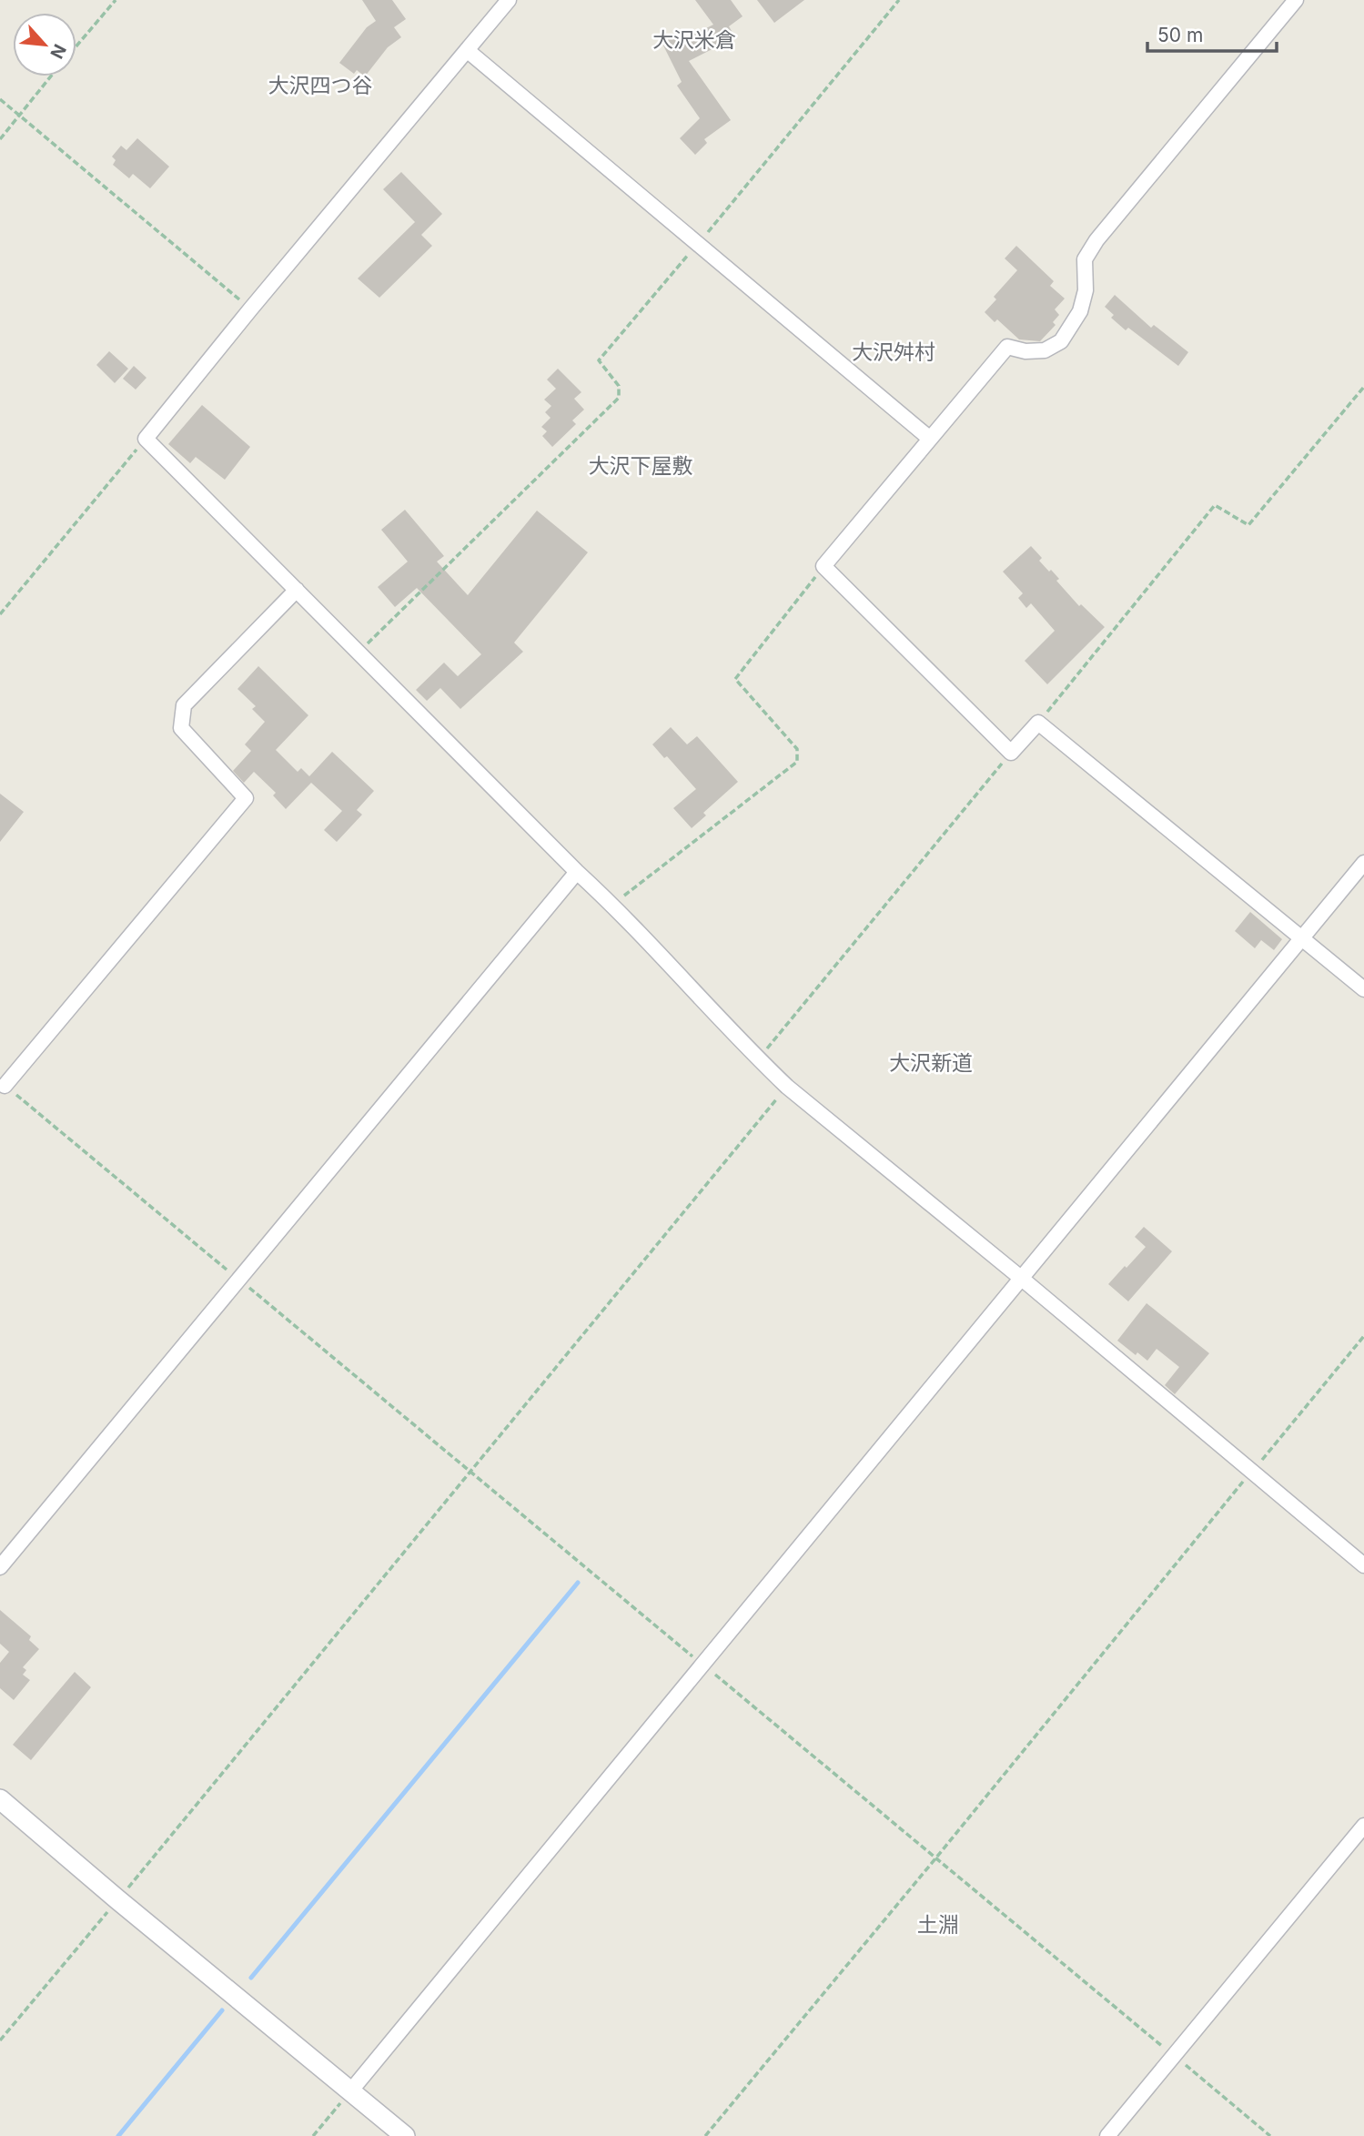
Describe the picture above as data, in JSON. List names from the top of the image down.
{
  "districts": [
    "大沢米倉",
    "大沢四つ谷",
    "大沢舛村",
    "大沢下屋敷",
    "大沢新道",
    "土淵"
  ],
  "scale_bar": "50 m",
  "north": "bottom right"
}
